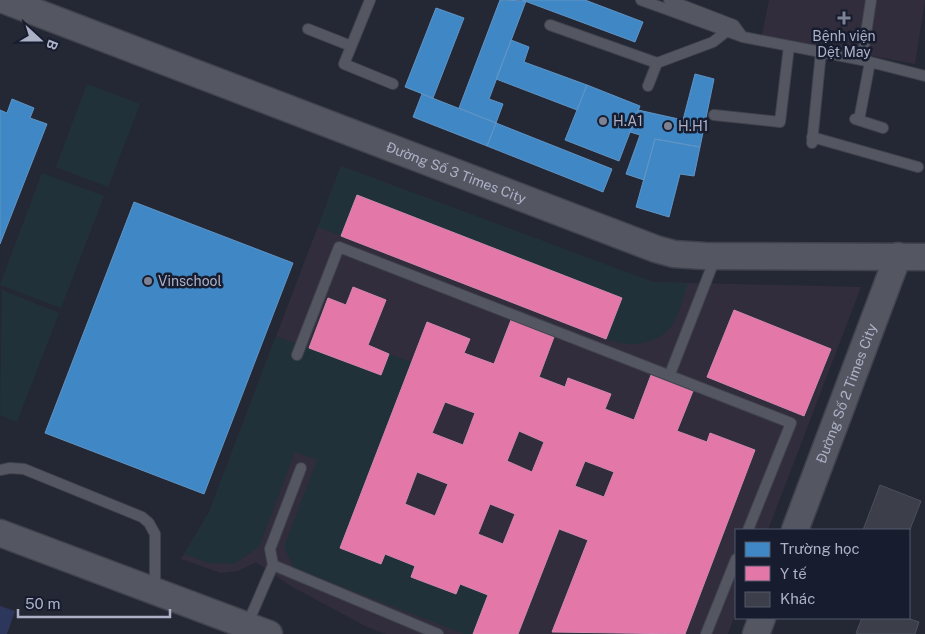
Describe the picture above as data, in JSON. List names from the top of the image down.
{
  "streets": {
    "street": ["Đường Số 3 Times City", "Đường Số 2 Times City"]
  },
  "crossings": [
    ["Đường Số 3 Times City", "Đường Số 2 Times City"]
  ],
  "places": {
    "health": ["Bệnh viện Dệt May"],
    "other": ["H.A1", "H.H1", "Vinschool"]
  },
  "legend": ["Trường học", "Y tế", "Khác"],
  "scale_bar": "50 m",
  "north": "right"
}
